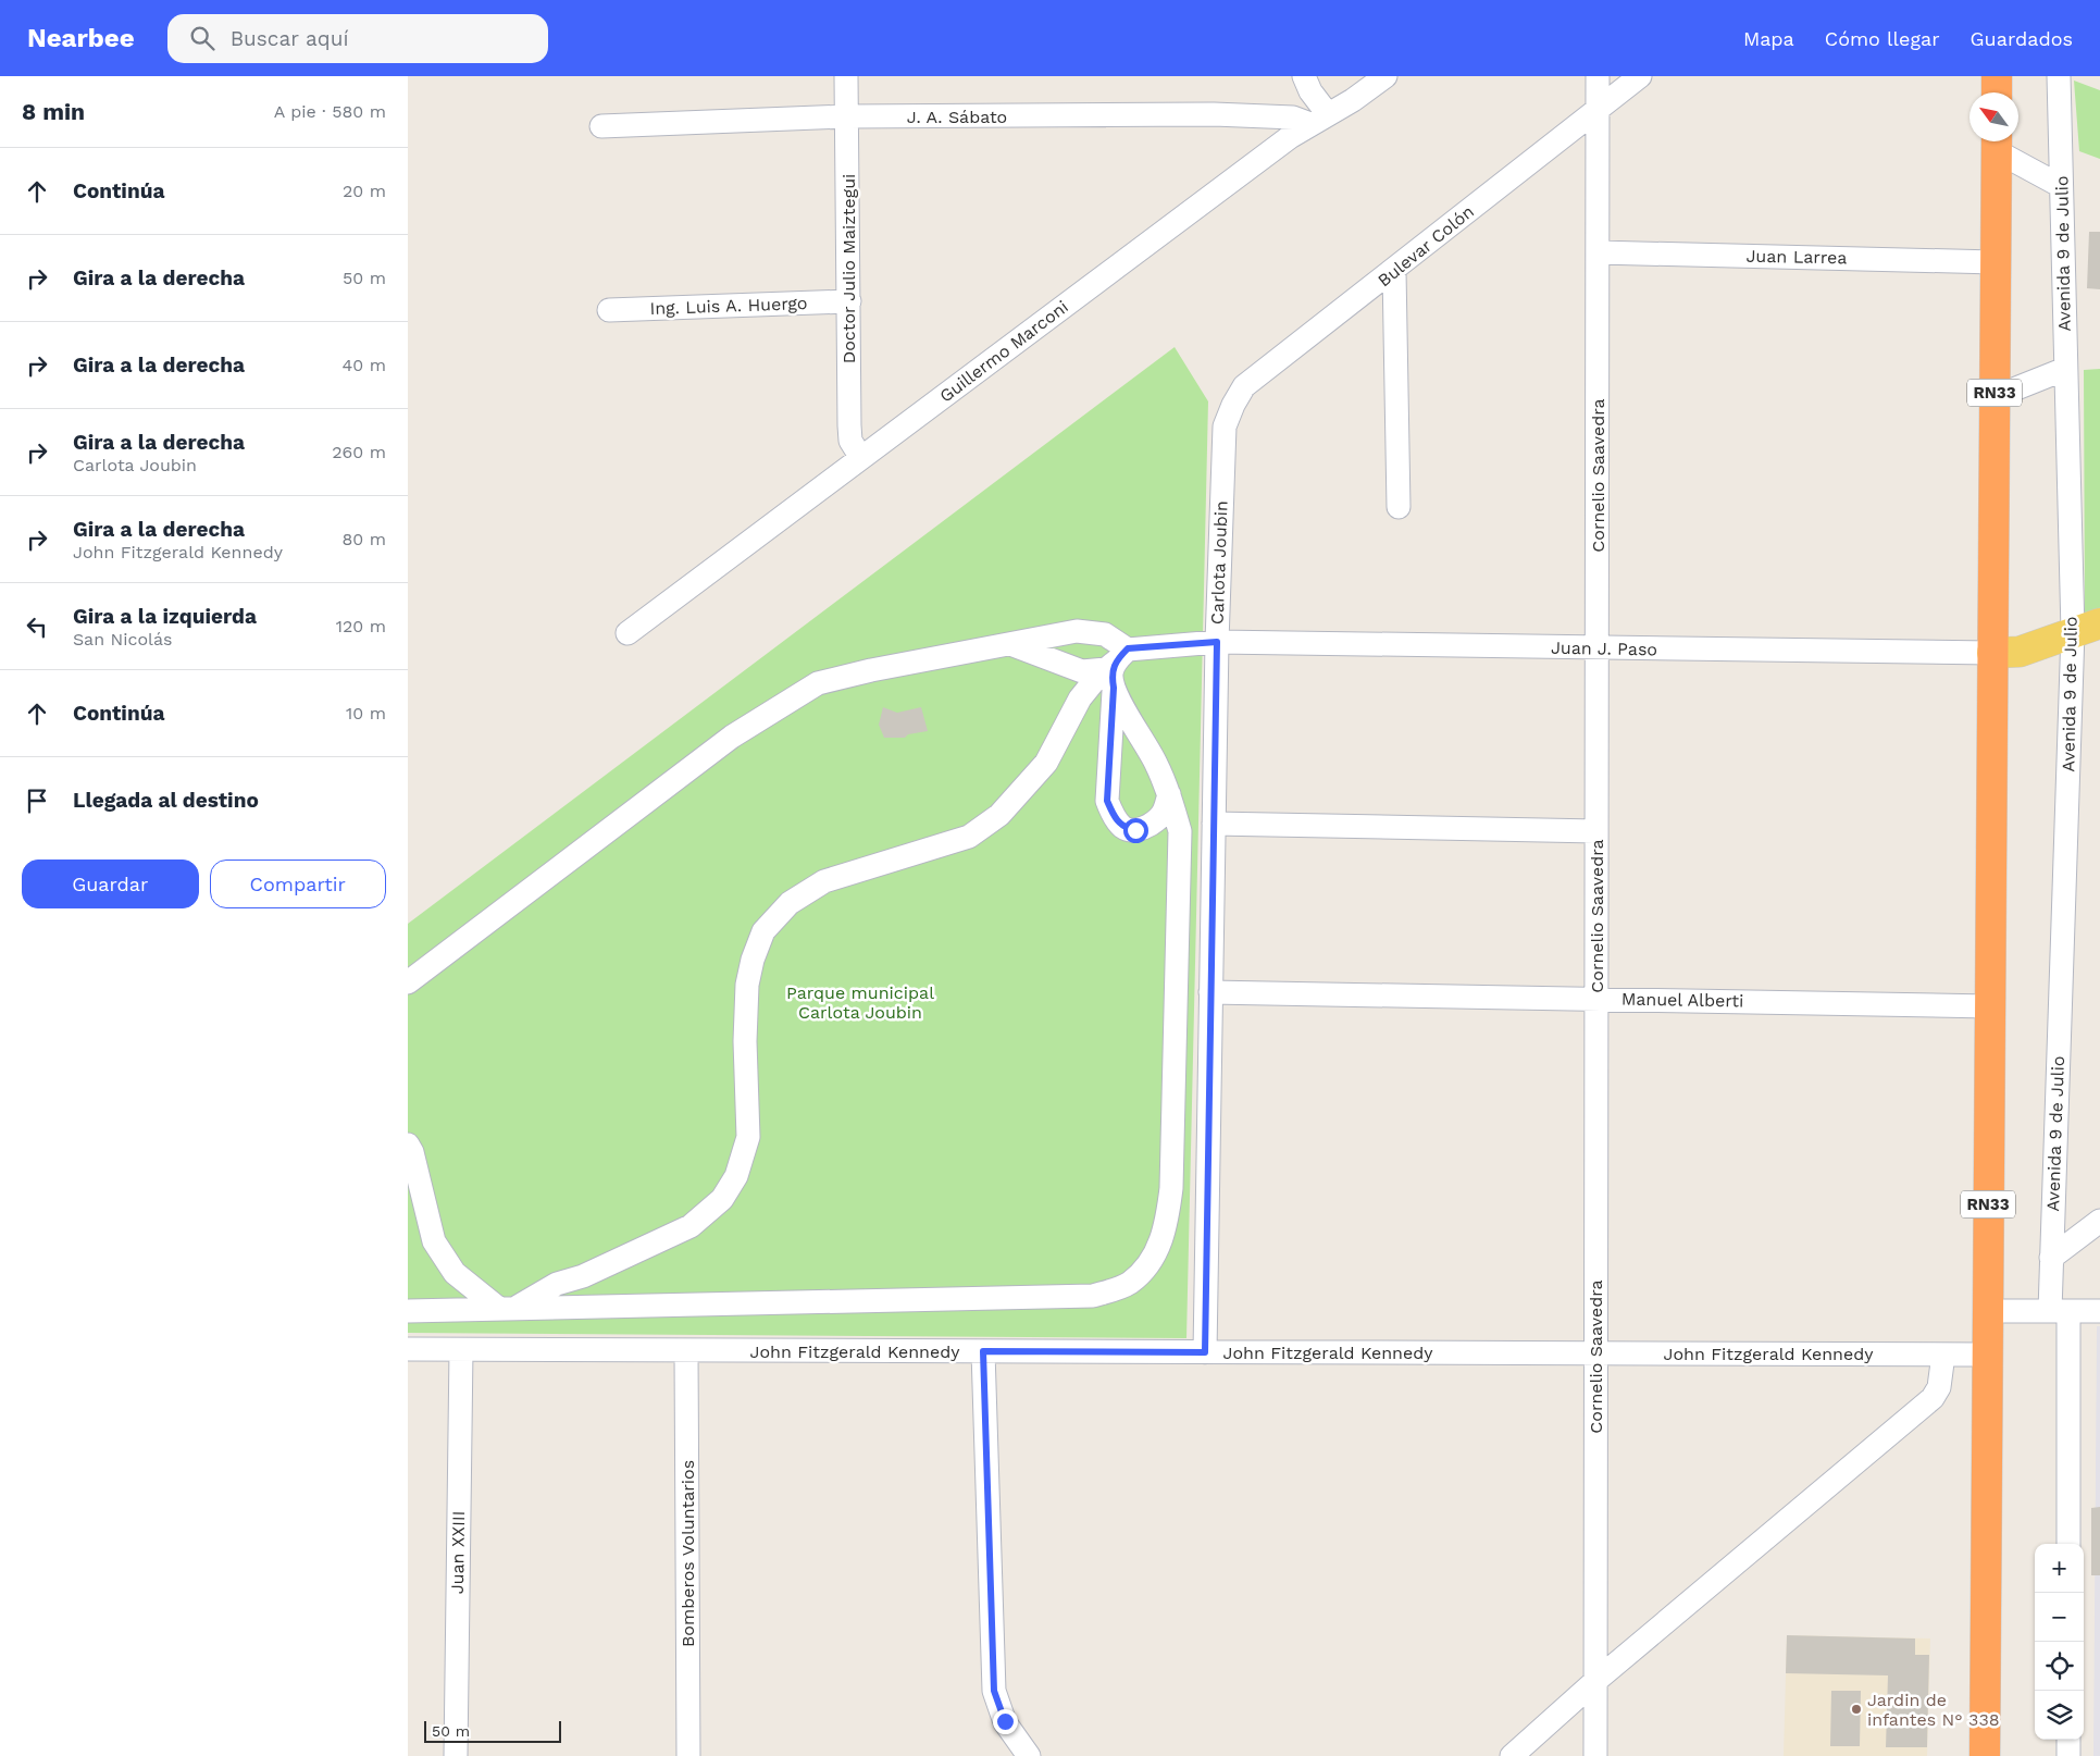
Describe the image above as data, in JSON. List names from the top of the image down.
{
  "streets": {
    "highway": ["RN33"],
    "street": [
      "J. A. Sábato",
      "Bulevar Colón",
      "Avenida 9 de Julio",
      "Juan Larrea",
      "Doctor Julio Maiztegui",
      "Ing. Luis A. Huergo",
      "Guillermo Marconi",
      "Cornelio Saavedra",
      "Carlota Joubin",
      "Juan J. Paso",
      "Manuel Alberti",
      "John Fitzgerald Kennedy",
      "Juan XXIII",
      "Bomberos Voluntarios"
    ]
  },
  "crossings": [
    ["J. A. Sábato", "Doctor Julio Maiztegui"],
    ["J. A. Sábato", "Guillermo Marconi"],
    ["Bulevar Colón", "Cornelio Saavedra"],
    ["Bulevar Colón", "Carlota Joubin"],
    ["Juan Larrea", "RN33"],
    ["Juan Larrea", "Cornelio Saavedra"],
    ["Doctor Julio Maiztegui", "Ing. Luis A. Huergo"],
    ["Doctor Julio Maiztegui", "Guillermo Marconi"],
    ["RN33", "Juan J. Paso"],
    ["RN33", "Manuel Alberti"],
    ["RN33", "John Fitzgerald Kennedy"],
    ["Cornelio Saavedra", "Juan J. Paso"],
    ["Cornelio Saavedra", "Manuel Alberti"],
    ["Cornelio Saavedra", "John Fitzgerald Kennedy"],
    ["Carlota Joubin", "Juan J. Paso"],
    ["Carlota Joubin", "Manuel Alberti"],
    ["Carlota Joubin", "John Fitzgerald Kennedy"],
    ["John Fitzgerald Kennedy", "Juan XXIII"],
    ["John Fitzgerald Kennedy", "Bomberos Voluntarios"]
  ],
  "parks": ["Parque municipal Carlota Joubin"],
  "places": ["Jardin de infantes N° 338"],
  "scale_bar": "50 m",
  "north": "top left",
  "page": {
    "header": "Nearbee",
    "search": "Buscar aquí",
    "nav": ["Mapa", "Cómo llegar", "Guardados"],
    "heading": ["8 min", "A pie · 580 m"],
    "list": [
      ["Continúa", "20 m"],
      ["Gira a la derecha", "50 m"],
      ["Gira a la derecha", "40 m"],
      ["Gira a la derecha", "Carlota Joubin", "260 m"],
      ["Gira a la derecha", "John Fitzgerald Kennedy", "80 m"],
      ["Gira a la izquierda", "San Nicolás", "120 m"],
      ["Continúa", "10 m"],
      "Llegada al destino"
    ],
    "buttons": ["Guardar", "Compartir"],
    "map_buttons": ["+", "−"],
    "scale": "50 m"
  }
}
